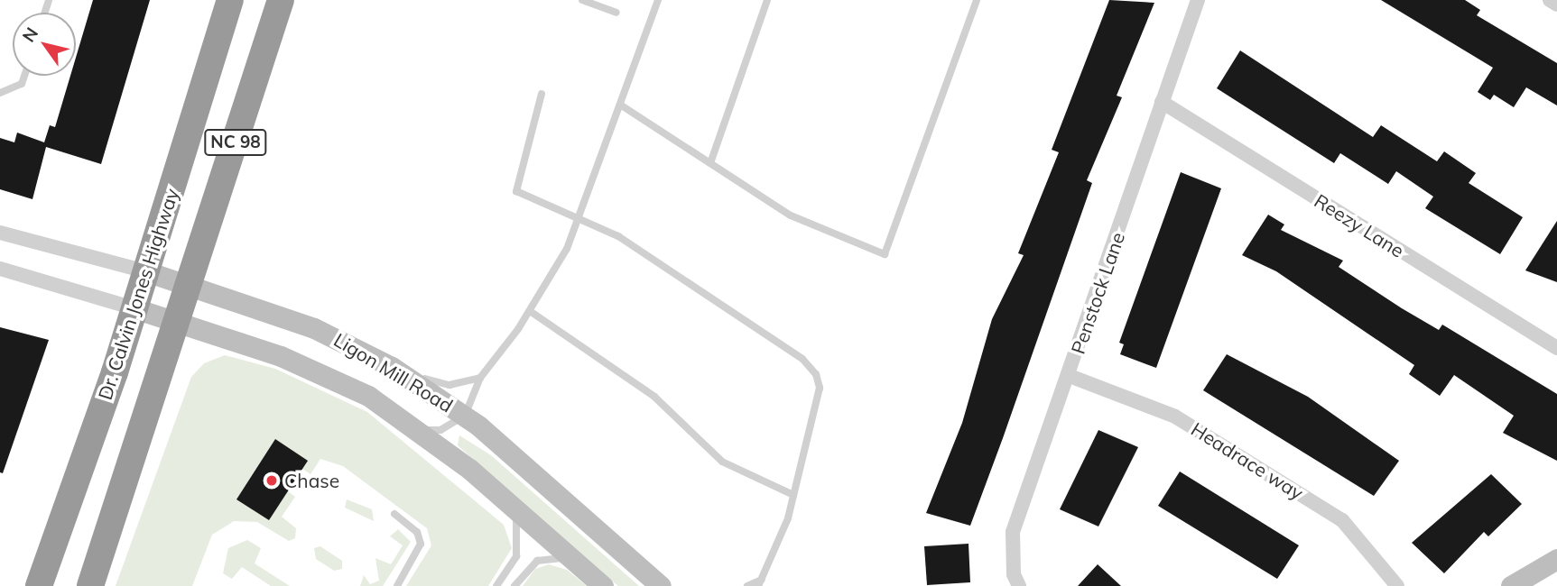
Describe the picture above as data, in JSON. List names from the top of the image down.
{
  "streets": {
    "highway": ["NC 98", "Dr. Calvin Jones Highway"],
    "main road": ["Ligon Mill Road"],
    "street": ["Reezy Lane", "Penstock Lane", "Headrace way"]
  },
  "crossings": [
    ["NC 98", "Ligon Mill Road"],
    ["Reezy Lane", "Penstock Lane"],
    ["Penstock Lane", "Headrace way"],
    ["Dr. Calvin Jones Highway", "Ligon Mill Road"]
  ],
  "places": ["Chase"],
  "north": "top left"
}
